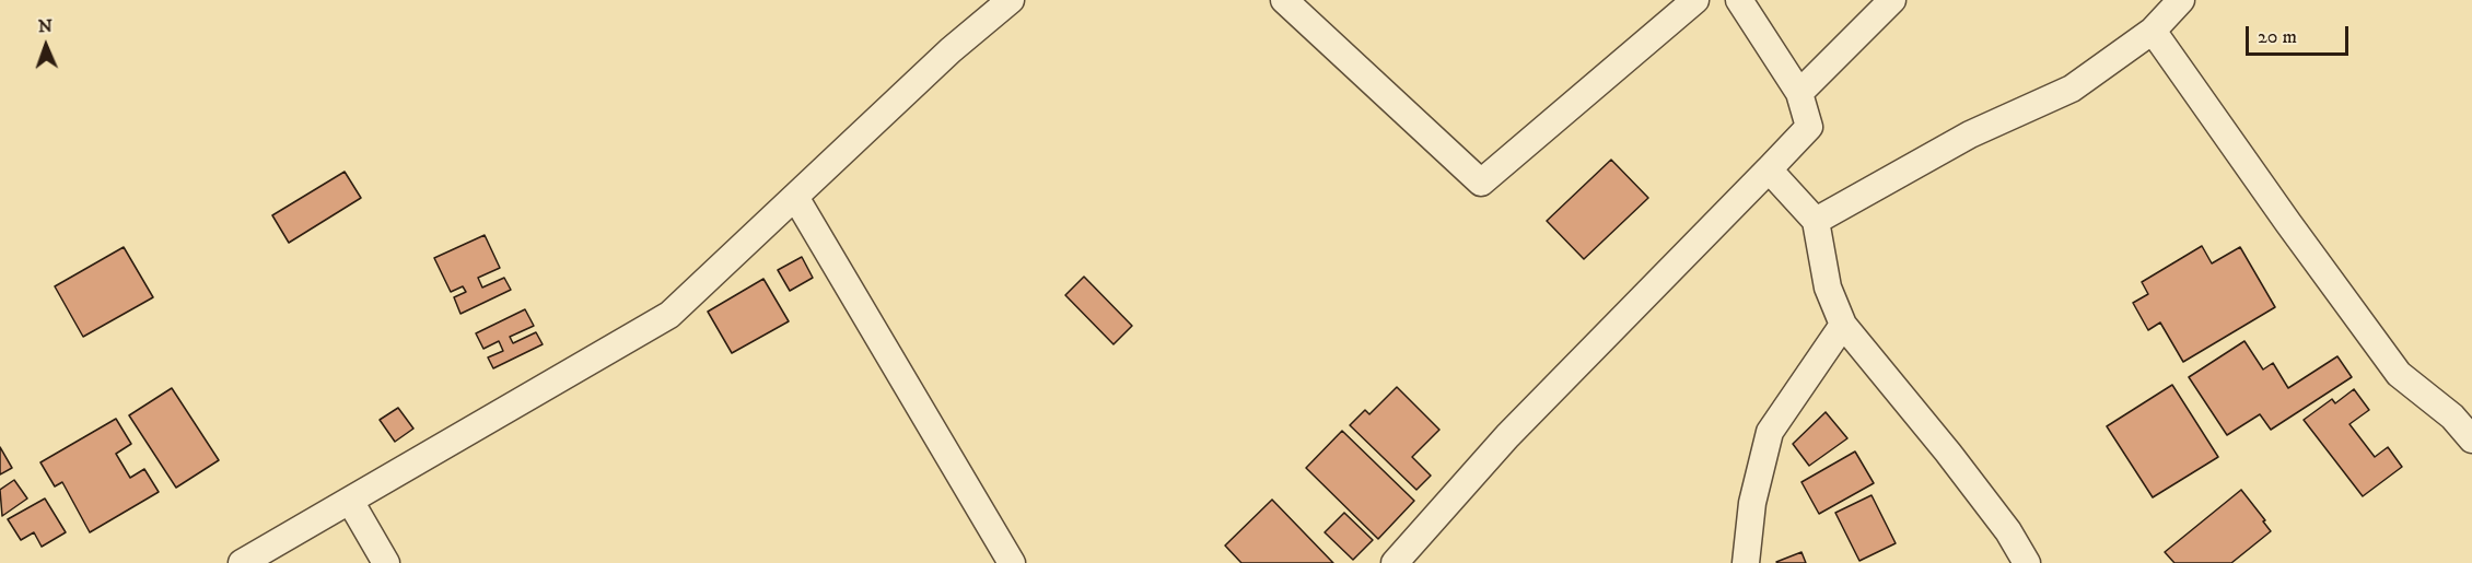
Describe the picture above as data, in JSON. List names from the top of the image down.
{
  "scale_bar": "20 m",
  "north": "top"
}
